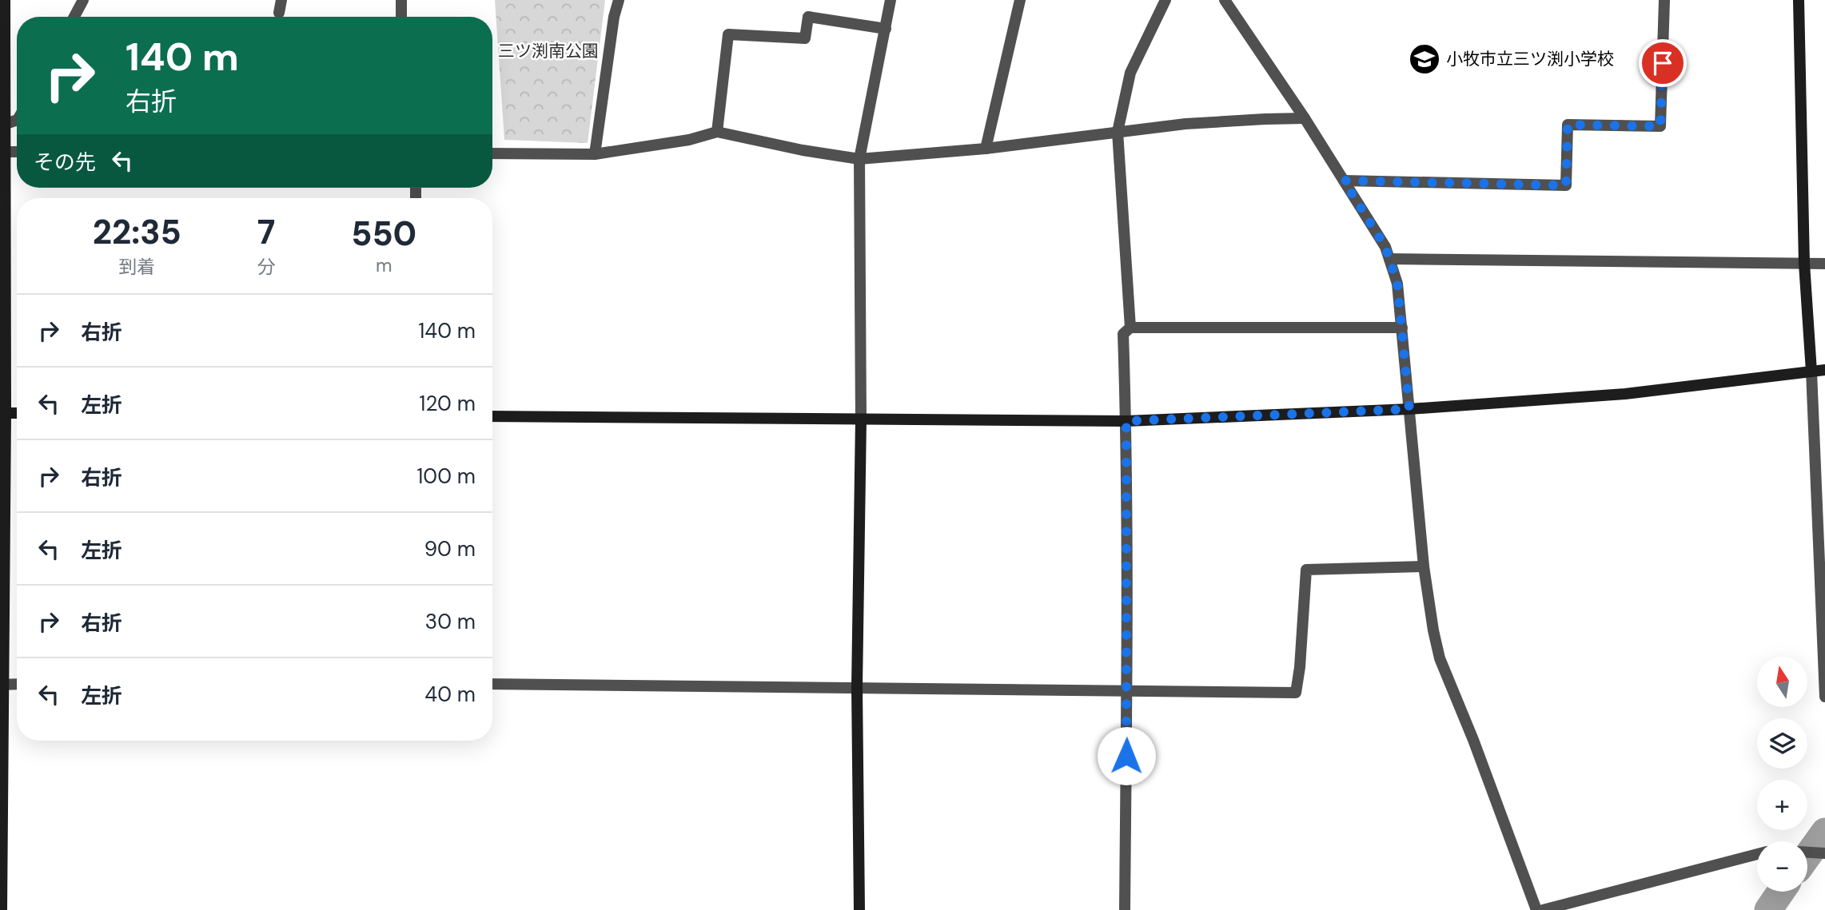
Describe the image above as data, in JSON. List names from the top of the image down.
{
  "parks": ["三ツ渕南公園"],
  "places": {
    "school or university": ["小牧市立三ツ渕小学校"]
  },
  "north": "top",
  "page": {
    "turn": ["140 m", "右折"],
    "then": "その先",
    "eta": [
      "22:35",
      "到着",
      "7",
      "分",
      "550",
      "m"
    ],
    "list": [
      {
        "name": "右折",
        "value": "140 m"
      },
      {
        "name": "左折",
        "value": "120 m"
      },
      {
        "name": "右折",
        "value": "100 m"
      },
      {
        "name": "左折",
        "value": "90 m"
      },
      {
        "name": "右折",
        "value": "30 m"
      },
      {
        "name": "左折",
        "value": "40 m"
      }
    ],
    "map_buttons": ["+", "−"]
  }
}
